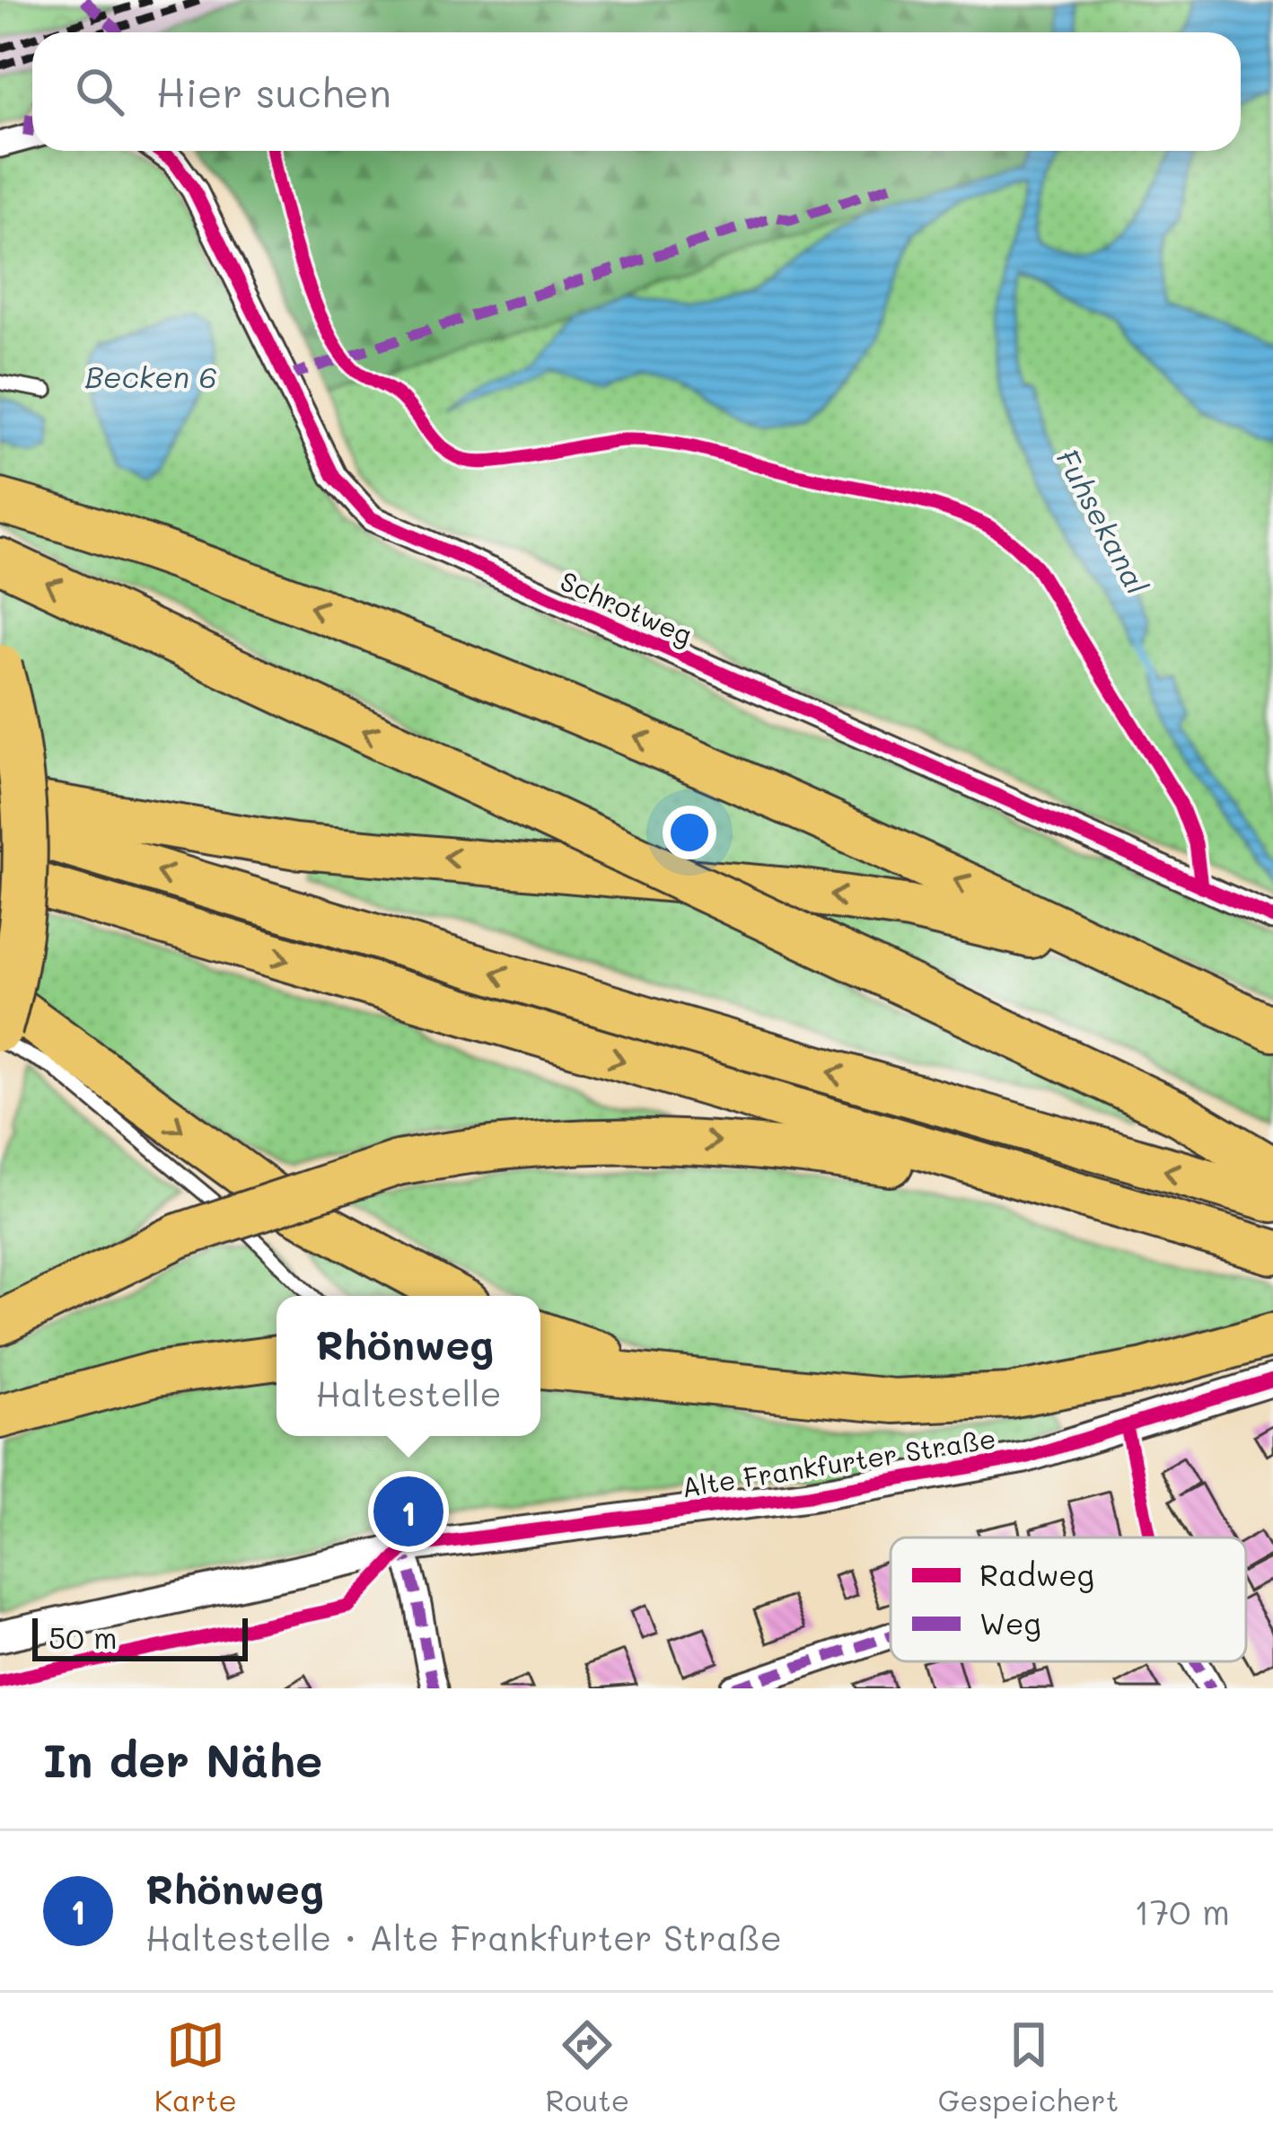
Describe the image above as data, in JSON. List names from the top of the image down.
{
  "streets": {
    "street": ["Schrotweg", "Alte Frankfurter Straße"]
  },
  "water": ["Becken 6", "Fuhsekanal"],
  "legend": ["Radweg", "Weg"],
  "scale_bar": "50 m",
  "page": {
    "search": "Hier suchen",
    "popup": ["Rhönweg", "Haltestelle"],
    "pins": "1",
    "scale": "50 m",
    "heading": "In der Nähe",
    "list": [
      {
        "mark": "1",
        "name": "Rhönweg",
        "note": "Haltestelle · Alte Frankfurter Straße",
        "value": "170 m"
      }
    ],
    "nav": ["Karte", "Route", "Gespeichert"]
  }
}
